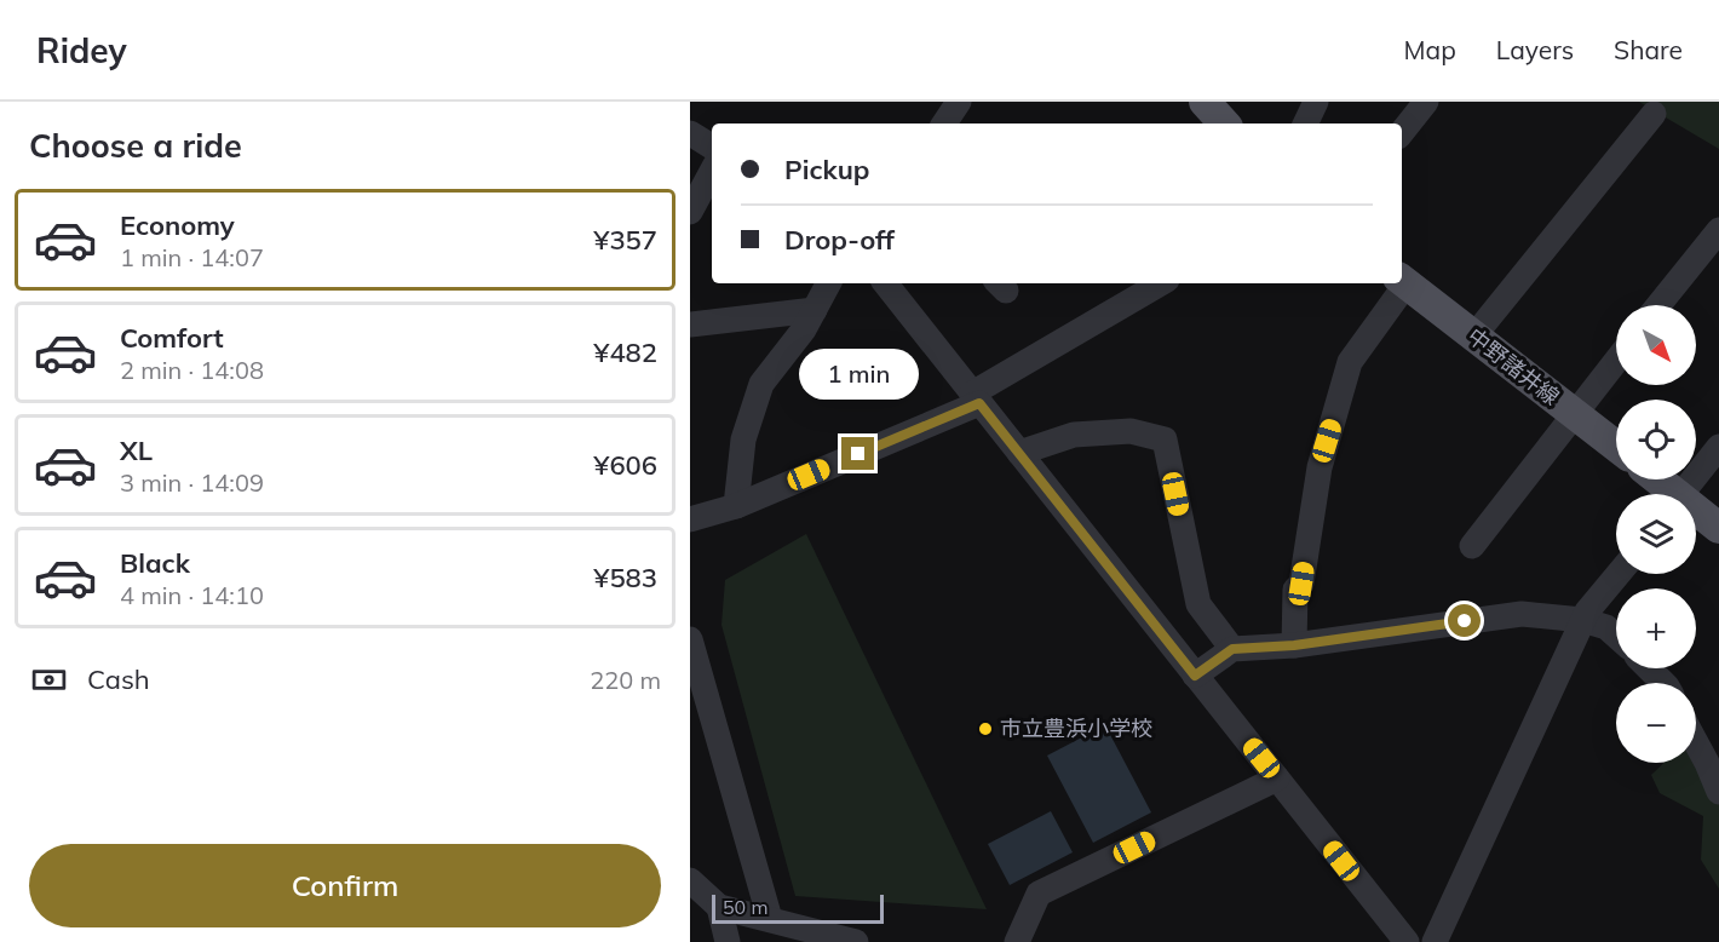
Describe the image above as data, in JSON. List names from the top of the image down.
{
  "streets": {
    "main road": ["中野諸井線"]
  },
  "places": ["市立豊浜小学校"],
  "scale_bar": "50 m",
  "north": "bottom right",
  "page": {
    "header": "Ridey",
    "nav": ["Map", "Layers", "Share"],
    "heading": "Choose a ride",
    "banner": ["Pickup", "Drop-off"],
    "list": [
      {
        "name": "Economy",
        "note": "1 min · 14:07",
        "value": "¥357"
      },
      {
        "name": "Comfort",
        "note": "2 min · 14:08",
        "value": "¥482"
      },
      {
        "name": "XL",
        "note": "3 min · 14:09",
        "value": "¥606"
      },
      {
        "name": "Black",
        "note": "4 min · 14:10",
        "value": "¥583"
      }
    ],
    "map_buttons": ["+", "−"],
    "bubble": "1 min",
    "pay": ["Cash", "220 m"],
    "buttons": "Confirm",
    "scale": "50 m"
  }
}
